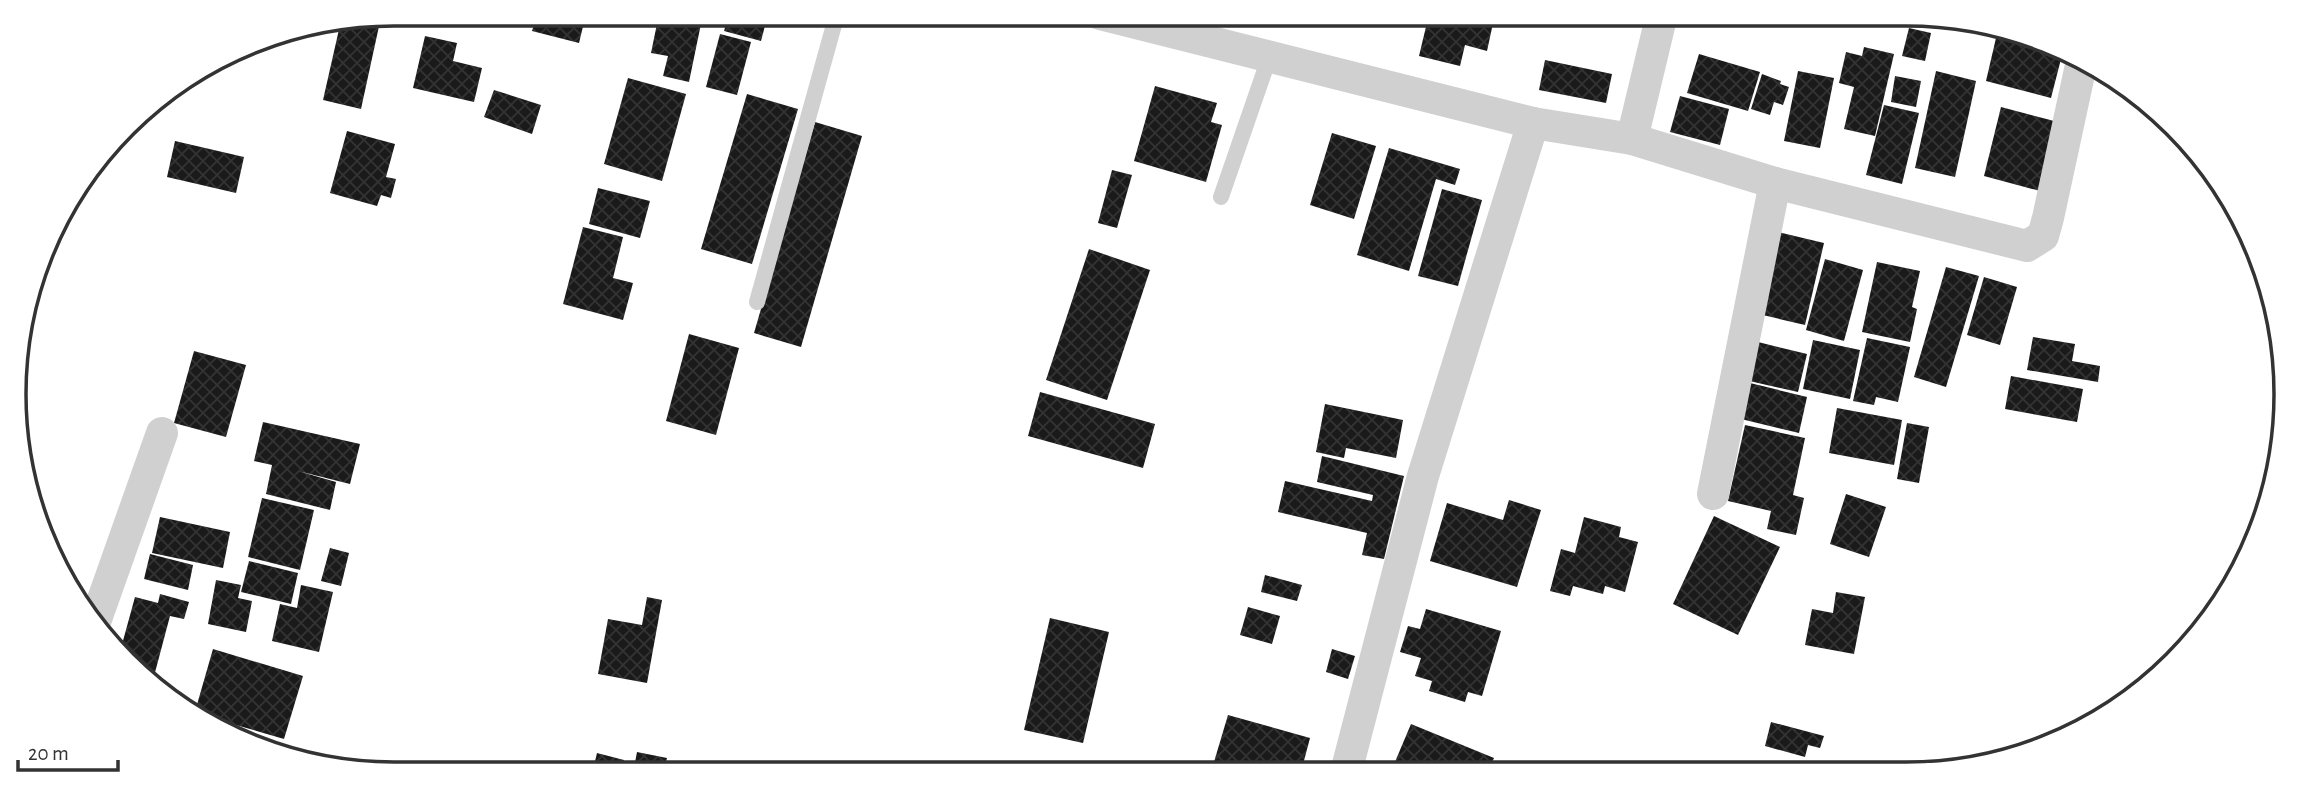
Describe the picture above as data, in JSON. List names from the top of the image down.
{
  "scale_bar": "20 m"
}
